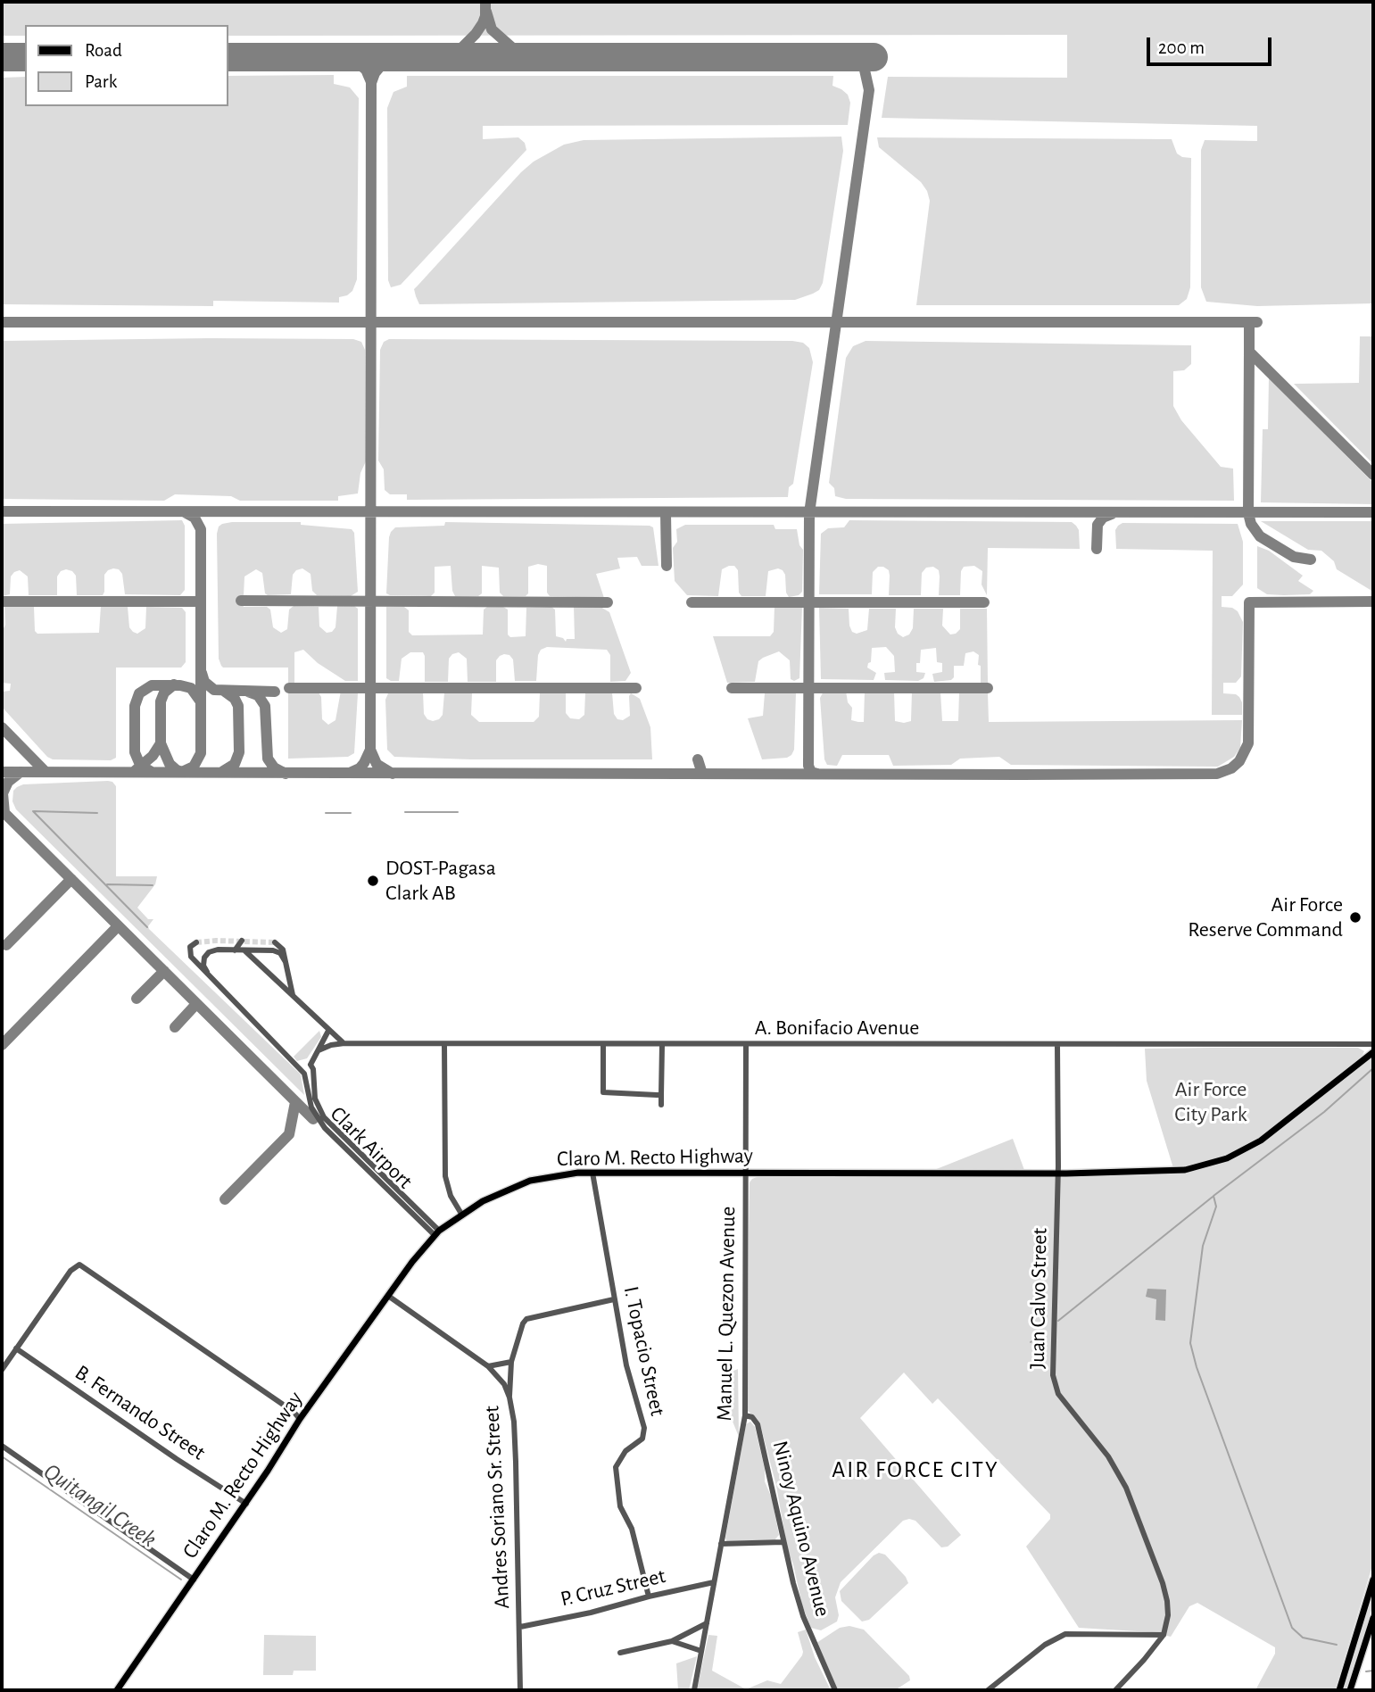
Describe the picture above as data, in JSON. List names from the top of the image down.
{
  "streets": {
    "main road": ["Claro M. Recto Highway"],
    "street": [
      "A. Bonifacio Avenue",
      "Clark Airport",
      "Juan Calvo Street",
      "Manuel L. Quezon Avenue",
      "I. Topacio Street",
      "B. Fernando Street",
      "Andres Soriano Sr. Street",
      "Ninoy Aquino Avenue",
      "P. Cruz Street"
    ]
  },
  "crossings": [
    ["A. Bonifacio Avenue", "Juan Calvo Street"],
    ["A. Bonifacio Avenue", "Manuel L. Quezon Avenue"],
    ["Clark Airport", "Claro M. Recto Highway"],
    ["Claro M. Recto Highway", "Juan Calvo Street"],
    ["Claro M. Recto Highway", "Manuel L. Quezon Avenue"],
    ["Claro M. Recto Highway", "I. Topacio Street"],
    ["Claro M. Recto Highway", "B. Fernando Street"],
    ["Claro M. Recto Highway", "Andres Soriano Sr. Street"],
    ["Manuel L. Quezon Avenue", "Ninoy Aquino Avenue"],
    ["Manuel L. Quezon Avenue", "P. Cruz Street"],
    ["I. Topacio Street", "P. Cruz Street"],
    ["Andres Soriano Sr. Street", "P. Cruz Street"]
  ],
  "districts": ["AIR FORCE CITY"],
  "water": ["Quitangil Creek"],
  "parks": ["Air Force City Park"],
  "places": ["DOST-Pagasa Clark AB", "Air Force Reserve Command"],
  "legend": ["Road", "Park"],
  "scale_bar": "200 m"
}
